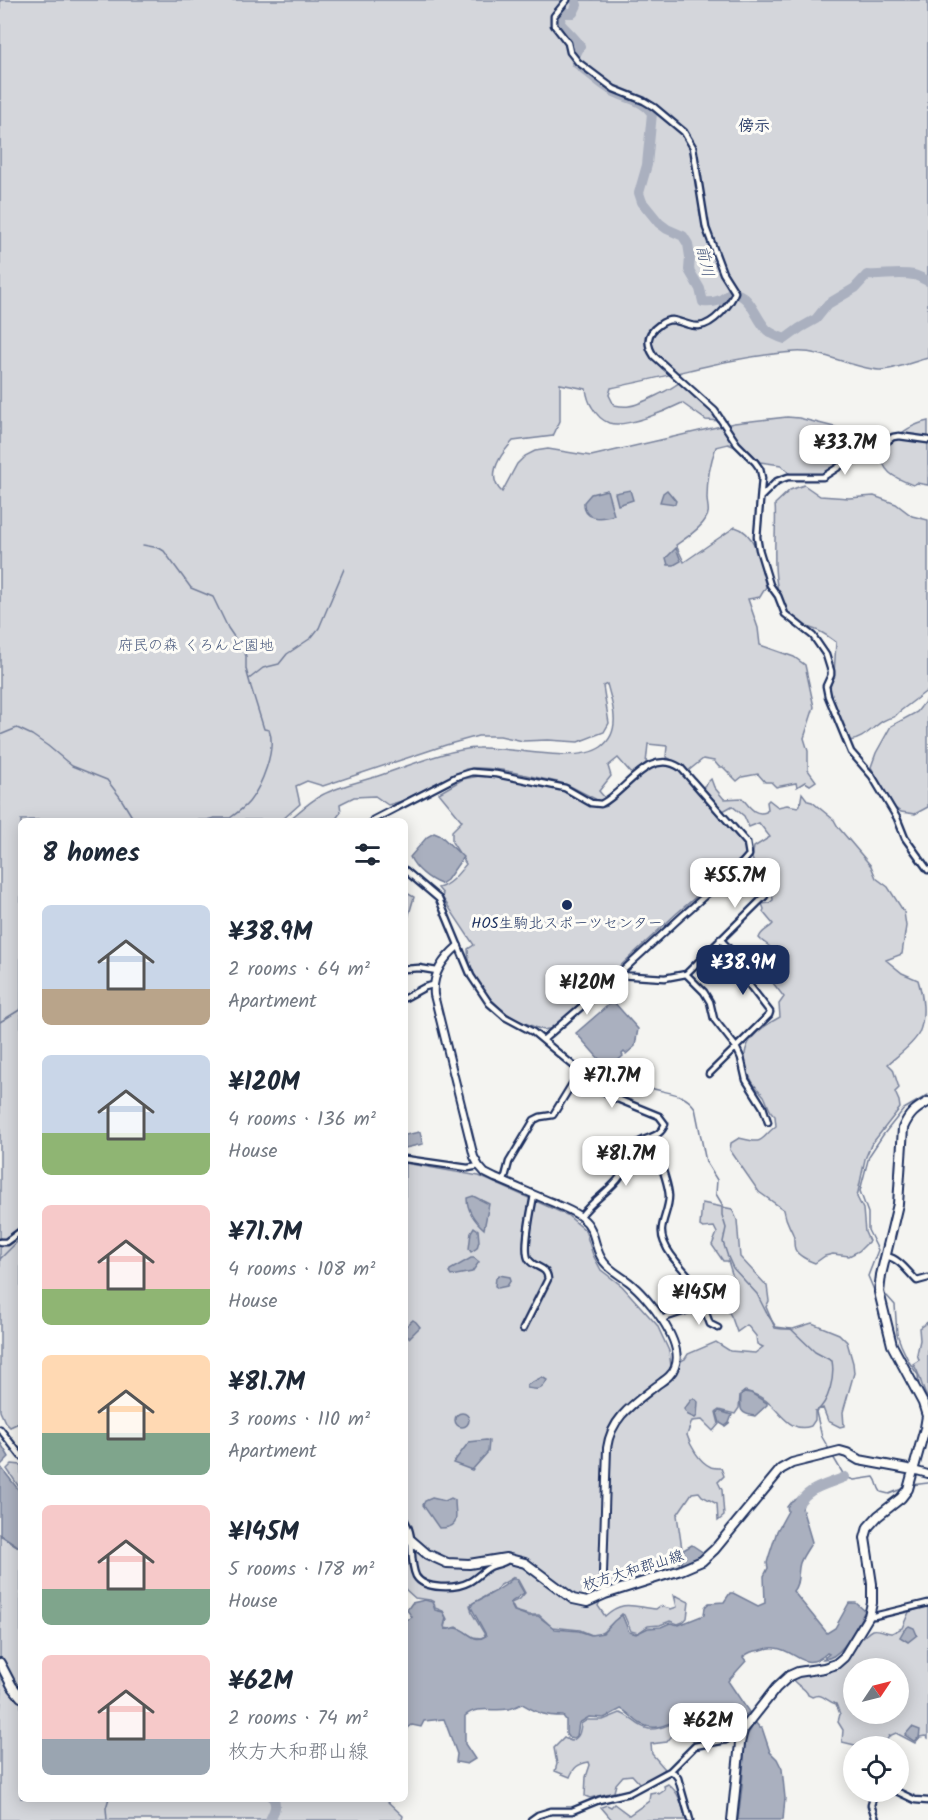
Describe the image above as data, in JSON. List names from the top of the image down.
{
  "streets": {
    "main road": ["枚方大和郡山線"]
  },
  "districts": ["傍示"],
  "water": ["前川"],
  "parks": ["府民の森 くろんど園地"],
  "places": ["HOS生駒北スポーツセンター"],
  "north": "top right",
  "page": {
    "price": [
      "¥33.7M",
      "¥55.7M",
      "¥38.9M",
      "¥120M",
      "¥71.7M",
      "¥81.7M",
      "¥145M",
      "¥62M"
    ],
    "heading": "8 homes",
    "list": [
      {
        "name": "¥38.9M",
        "note": "2 rooms · 64 m² · Apartment"
      },
      {
        "name": "¥120M",
        "note": "4 rooms · 136 m² · House"
      },
      {
        "name": "¥71.7M",
        "note": "4 rooms · 108 m² · House"
      },
      {
        "name": "¥81.7M",
        "note": "3 rooms · 110 m² · Apartment"
      },
      {
        "name": "¥145M",
        "note": "5 rooms · 178 m² · House"
      },
      {
        "name": "¥62M",
        "note": "2 rooms · 74 m² · 枚方大和郡山線"
      }
    ]
  }
}
